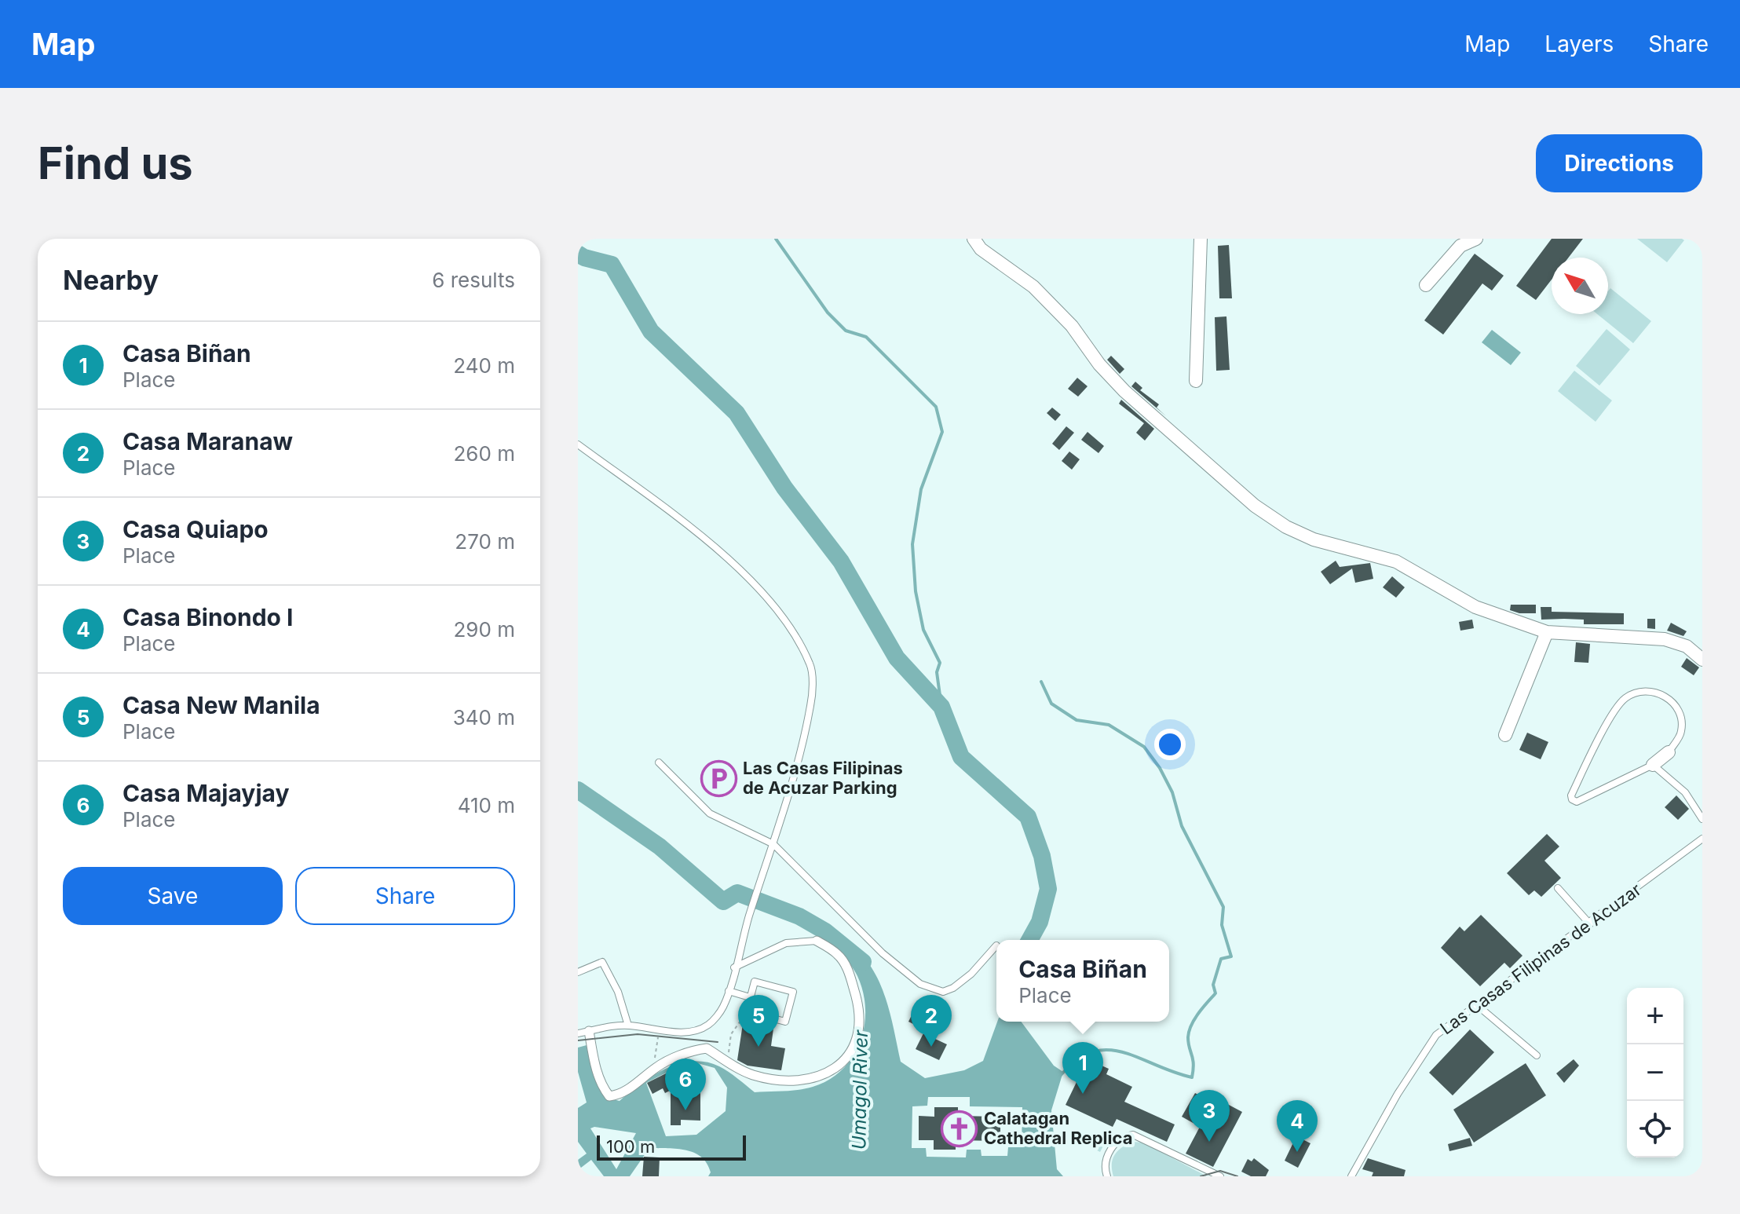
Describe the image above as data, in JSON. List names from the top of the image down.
{
  "streets": {
    "lane": ["Las Casas Filipinas de Acuzar"]
  },
  "water": ["Umagol River"],
  "places": {
    "parking": ["Las Casas Filipinas de Acuzar Parking"],
    "church": ["Calatagan Cathedral Replica"]
  },
  "scale_bar": "100 m",
  "north": "top left",
  "page": {
    "header": "Map",
    "nav": ["Map", "Layers", "Share"],
    "buttons": [
      "Directions",
      ["Save", "Share"]
    ],
    "title": "Find us",
    "heading": ["Nearby", "6 results"],
    "list": [
      {
        "mark": "1",
        "name": "Casa Biñan",
        "note": "Place",
        "value": "240 m"
      },
      {
        "mark": "2",
        "name": "Casa Maranaw",
        "note": "Place",
        "value": "260 m"
      },
      {
        "mark": "3",
        "name": "Casa Quiapo",
        "note": "Place",
        "value": "270 m"
      },
      {
        "mark": "4",
        "name": "Casa Binondo I",
        "note": "Place",
        "value": "290 m"
      },
      {
        "mark": "5",
        "name": "Casa New Manila",
        "note": "Place",
        "value": "340 m"
      },
      {
        "mark": "6",
        "name": "Casa Majayjay",
        "note": "Place",
        "value": "410 m"
      }
    ],
    "popup": ["Casa Biñan", "Place"],
    "map_buttons": ["+", "−"],
    "pins": [
      "2",
      "5",
      "1",
      "6",
      "3",
      "4"
    ],
    "scale": "100 m"
  }
}
